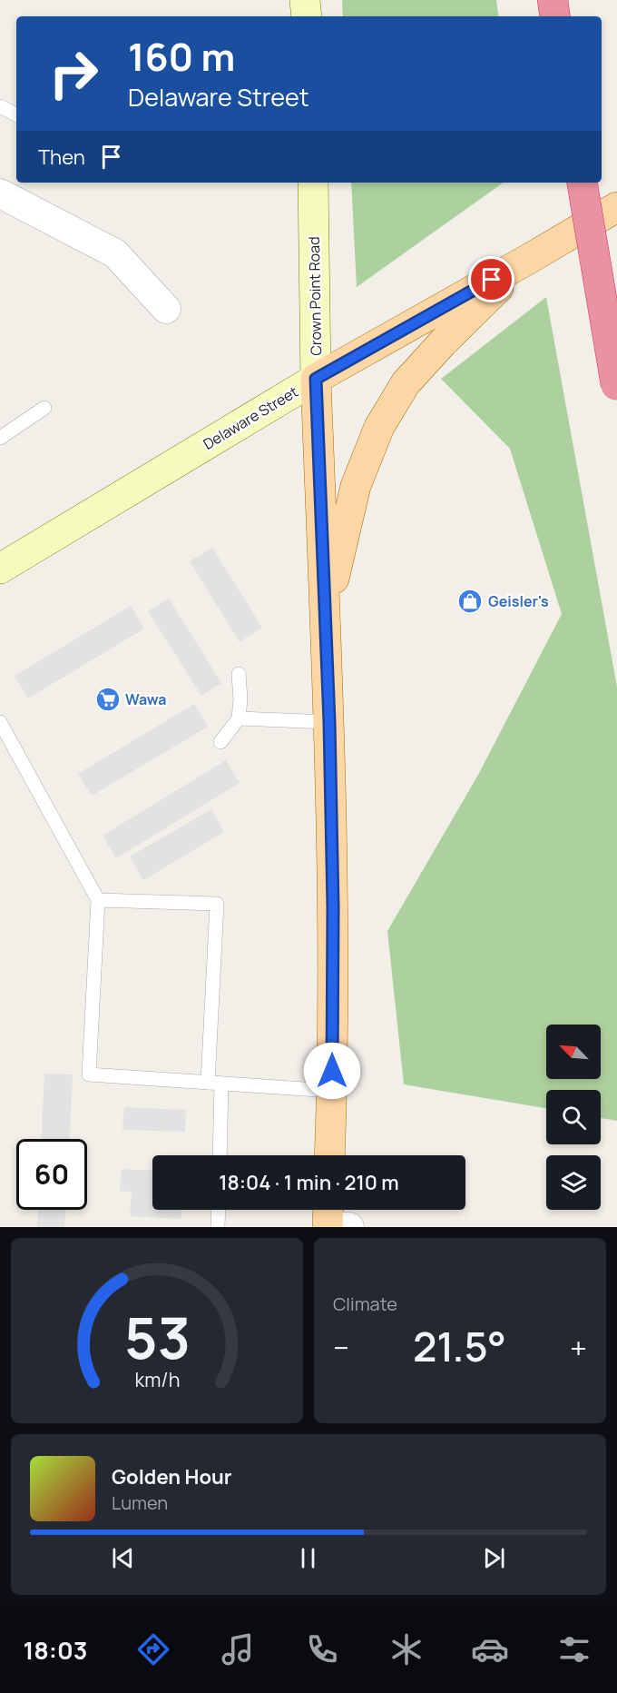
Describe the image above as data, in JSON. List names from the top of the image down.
{
  "streets": {
    "main road": ["Crown Point Road", "Delaware Street"]
  },
  "crossings": [
    ["Crown Point Road", "Delaware Street"]
  ],
  "places": {
    "shop": ["Geisler's"],
    "supermarket": ["Wawa"]
  },
  "north": "top left",
  "page": {
    "turn": ["160 m", "Delaware Street"],
    "then": "Then",
    "limit": "60",
    "trip": "18:04 · 1 min · 210 m",
    "tile": "Climate",
    "heat": ["−", "21.5°", "+"],
    "song": ["Golden Hour", "Lumen"],
    "tabs": "18:03",
    "gauge": ["53", "km/h"]
  }
}
